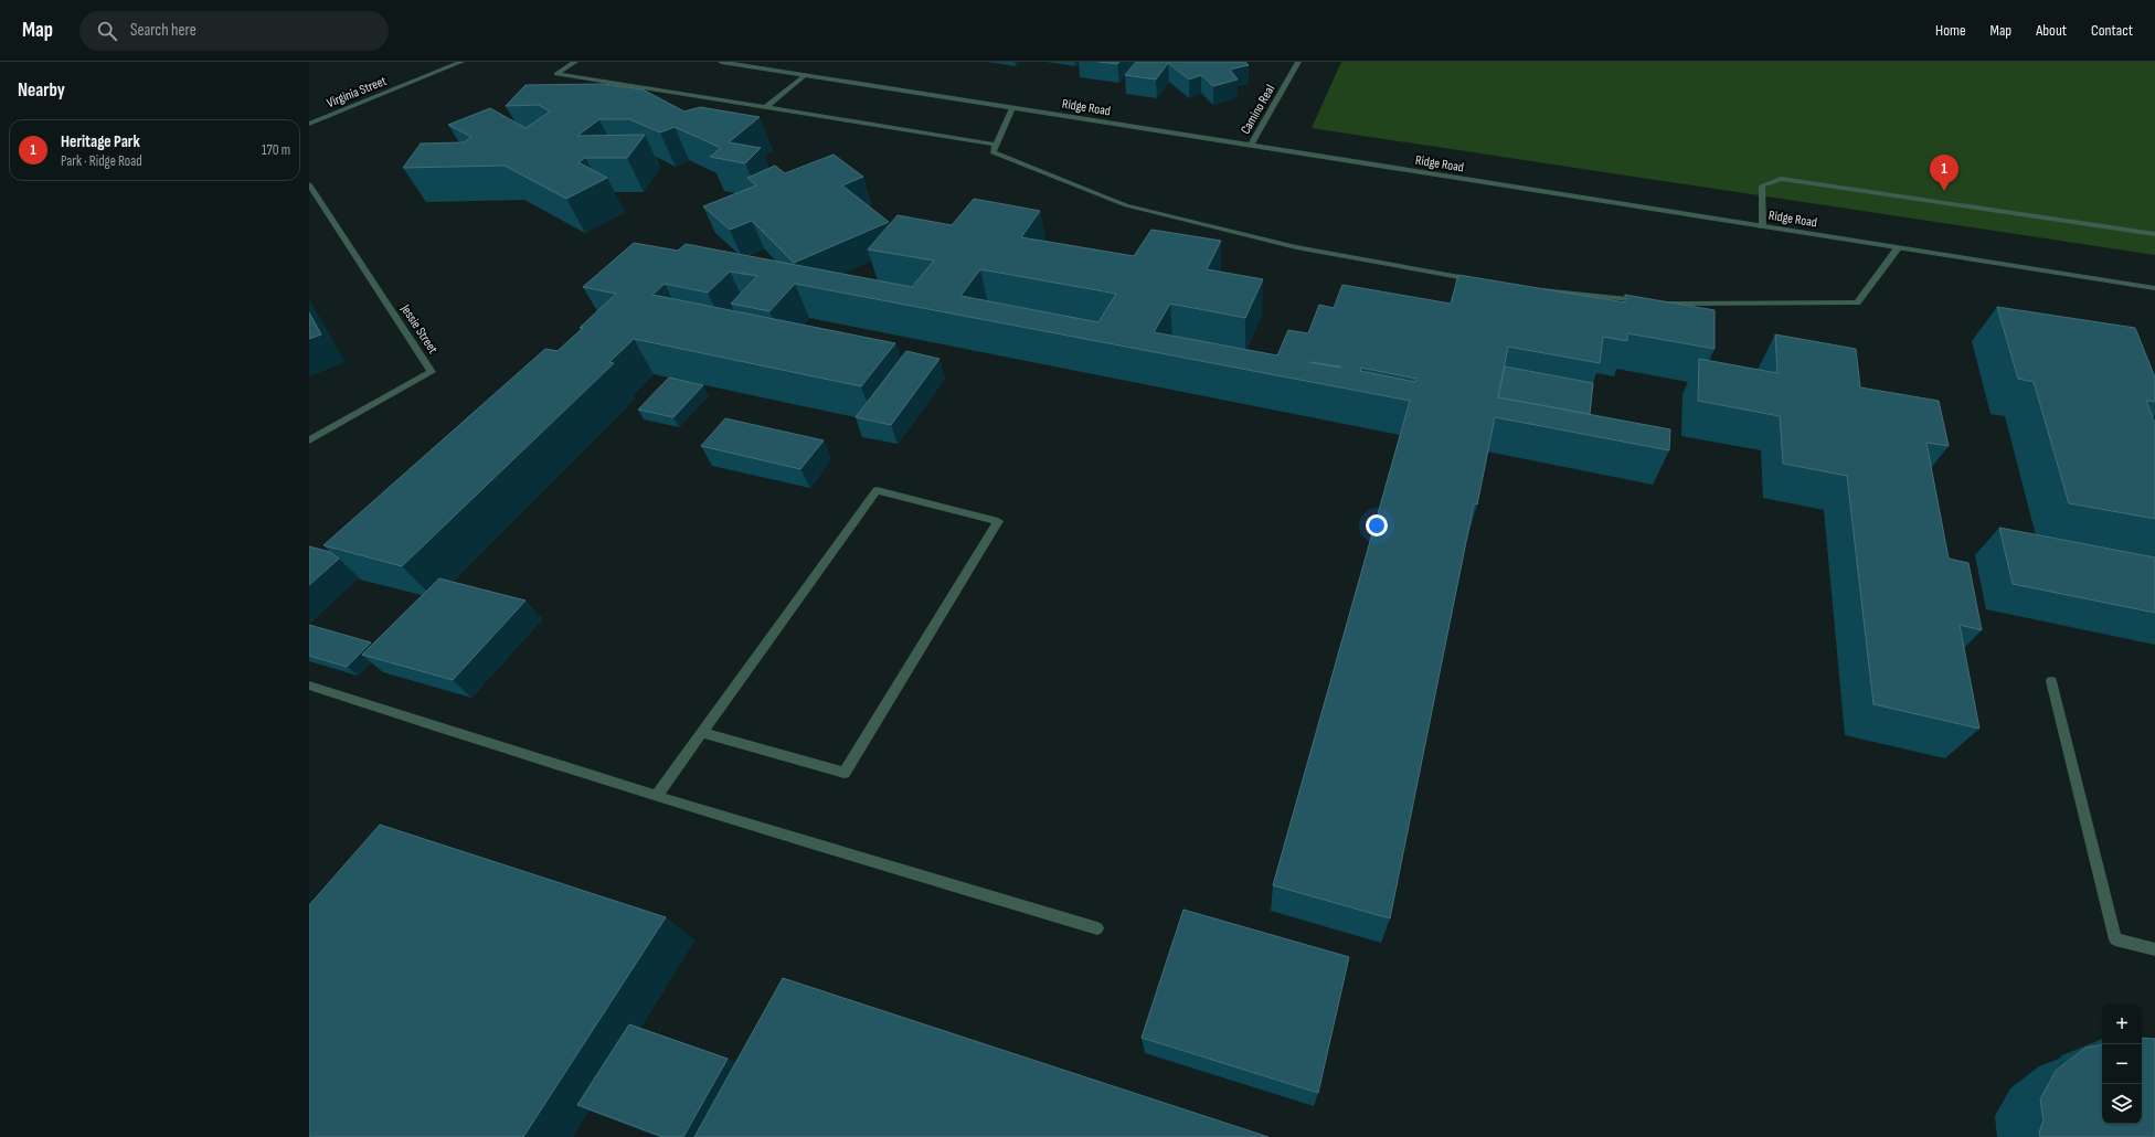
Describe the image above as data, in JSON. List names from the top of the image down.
{
  "streets": {
    "street": [
      "Virginia Street",
      "Ridge Road",
      "Camino Real",
      "Jessie Street"
    ]
  },
  "crossings": [
    ["Ridge Road", "Camino Real"]
  ],
  "page": {
    "header": "Map",
    "search": "Search here",
    "nav": [
      "Home",
      "Map",
      "About",
      "Contact"
    ],
    "heading": "Nearby",
    "list": [
      {
        "mark": "1",
        "name": "Heritage Park",
        "note": "Park · Ridge Road",
        "value": "170 m"
      }
    ],
    "pins": "1",
    "map_buttons": ["+", "−"]
  }
}
